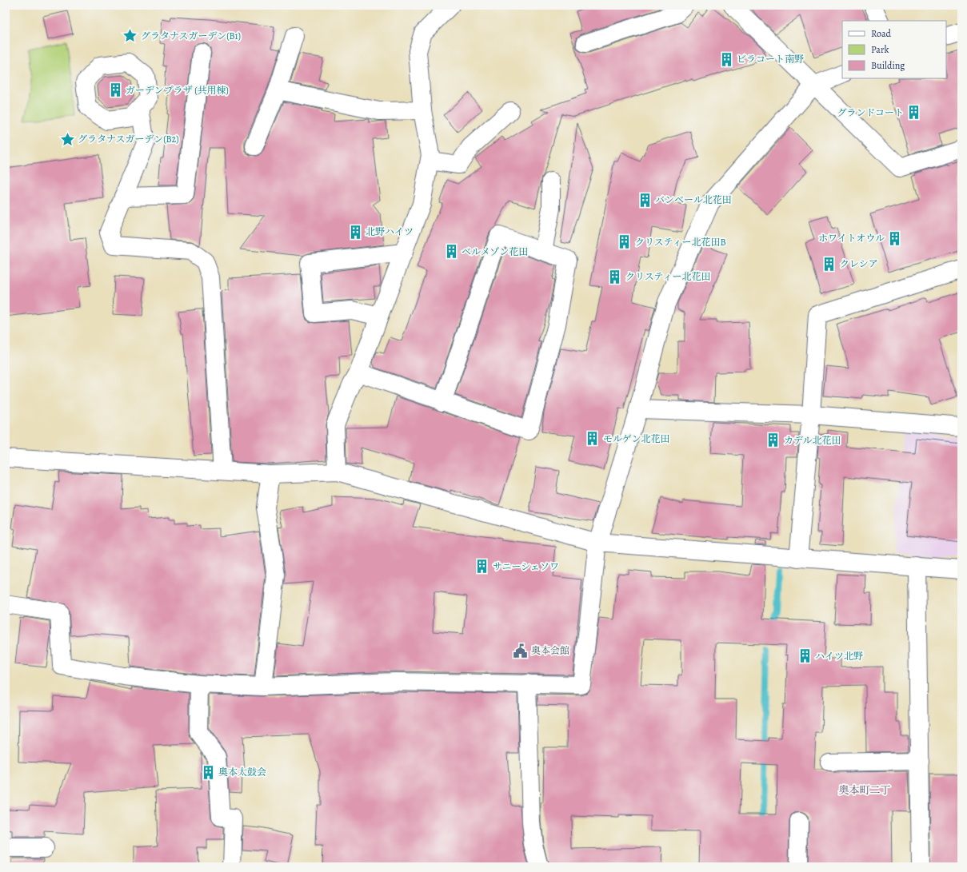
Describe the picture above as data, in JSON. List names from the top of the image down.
{
  "districts": ["奥本町二丁"],
  "places": {
    "place": ["グラタナスガーデン(B1)", "グラタナスガーデン(B2)"],
    "building": [
      "ビラコート南野",
      "ガーデンプラザ (共用棟)",
      "グランドコート",
      "バンベール北花田",
      "北野ハイツ",
      "ホワイトオウル",
      "クリスティー北花田B",
      "ベルメゾン花田",
      "クレシア",
      "クリスティー北花田",
      "モルゲン北花田",
      "カデル北花田",
      "サニーシェソワ",
      "ハイツ北野",
      "奥本太鼓会"
    ],
    "public building": ["奥本会館"]
  },
  "legend": ["Road", "Park", "Building"]
}
